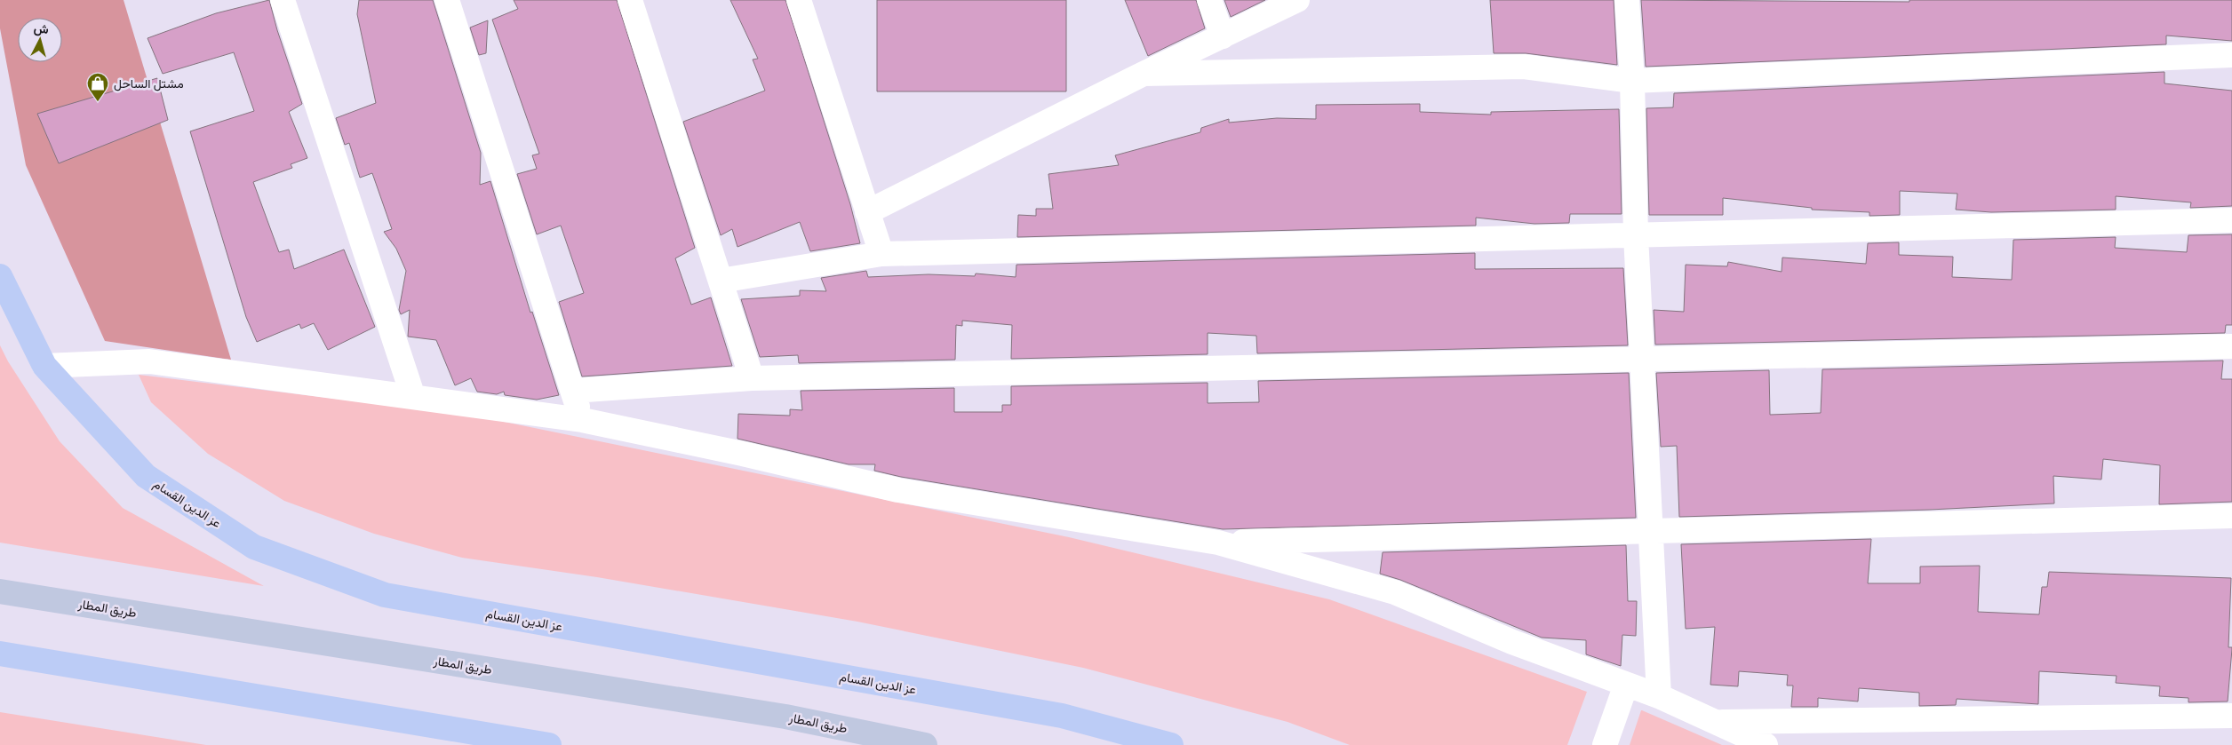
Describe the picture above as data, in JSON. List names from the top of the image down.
{
  "streets": {
    "highway": ["عز الدين القسام"],
    "main road": ["طريق المطار"]
  },
  "places": {
    "shop": ["مشتل الساحل"]
  },
  "north": "top"
}
